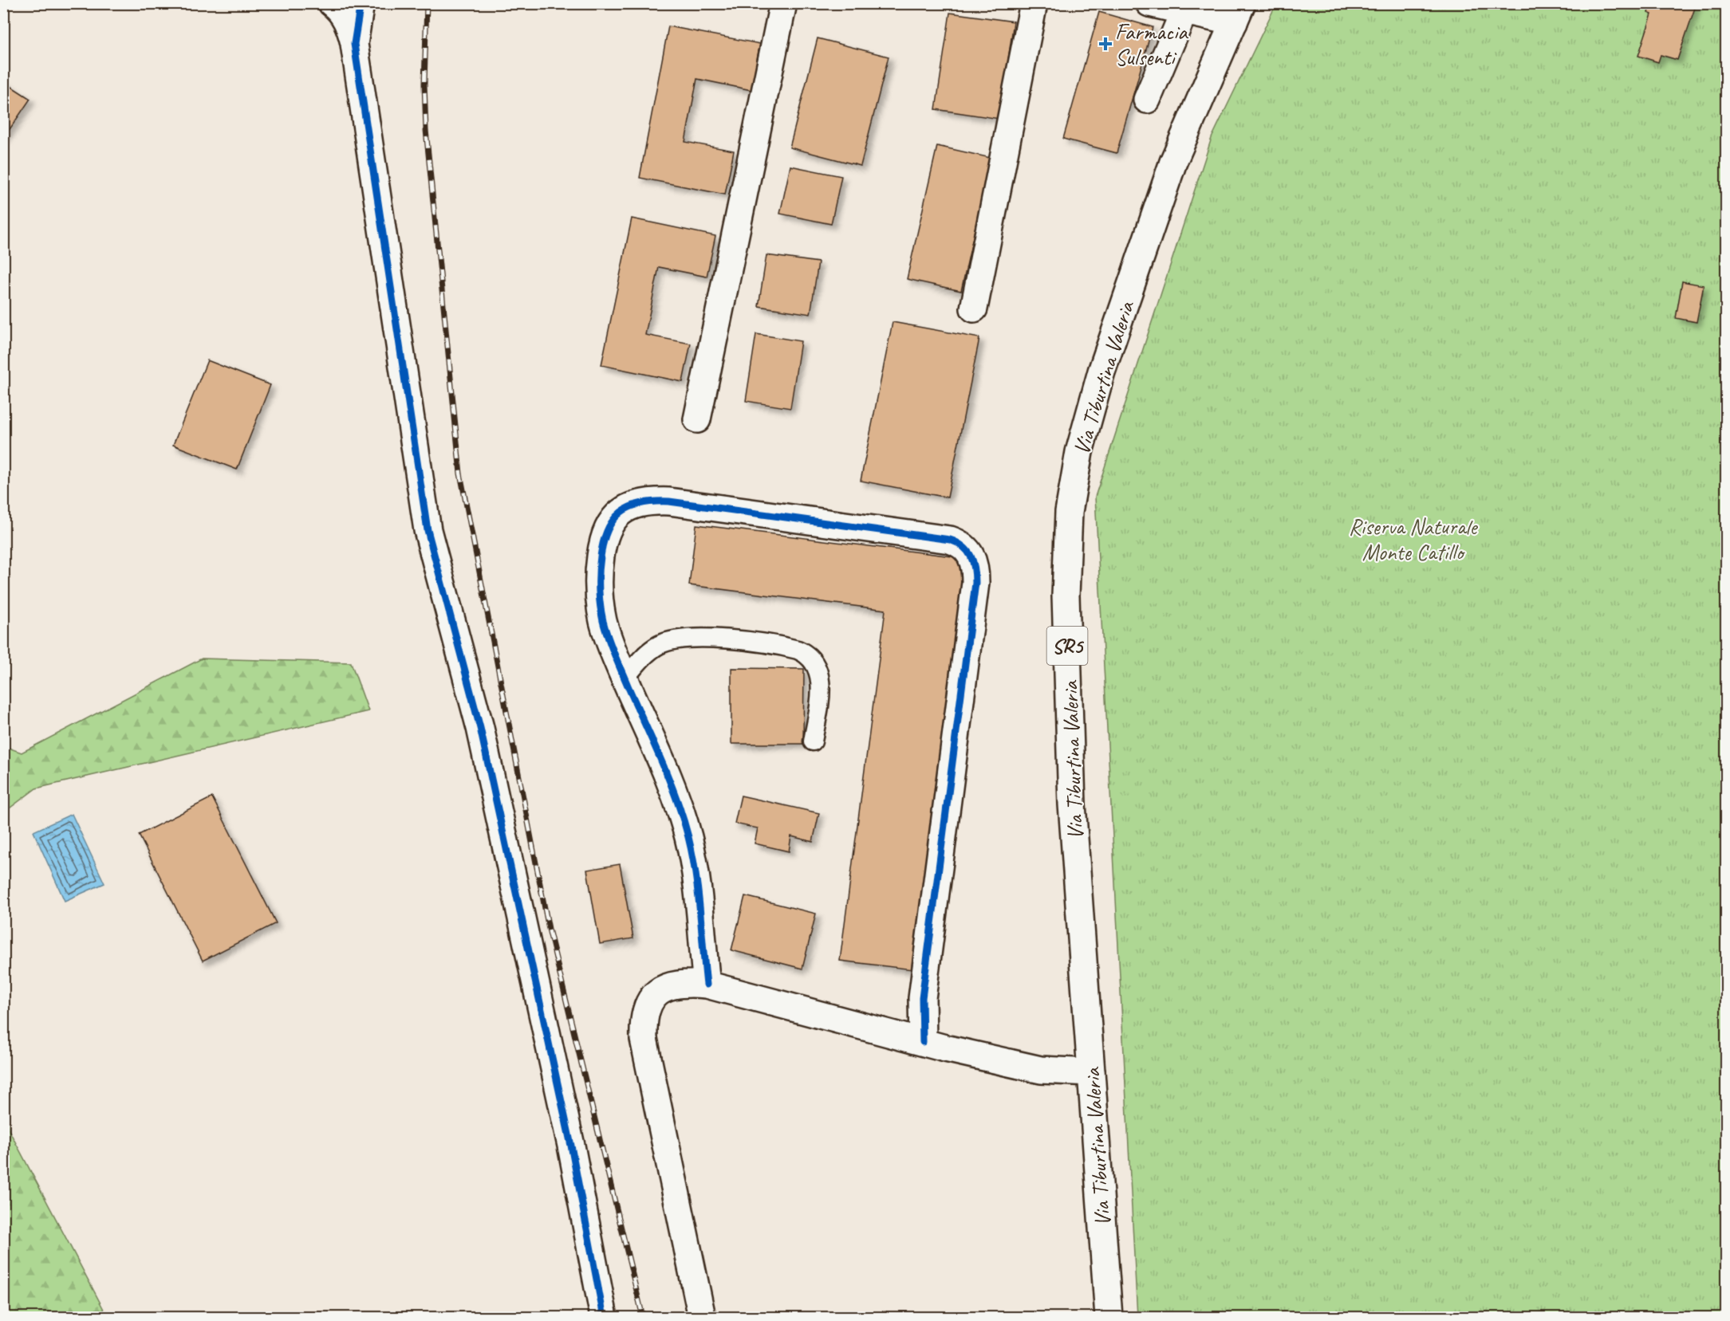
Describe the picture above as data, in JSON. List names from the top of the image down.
{
  "streets": {
    "street": ["Via Tiburtina Valeria", "SR5"]
  },
  "parks": ["Riserva Naturale Monte Catillo"],
  "places": {
    "health": ["Farmacia Sulsenti"]
  }
}
